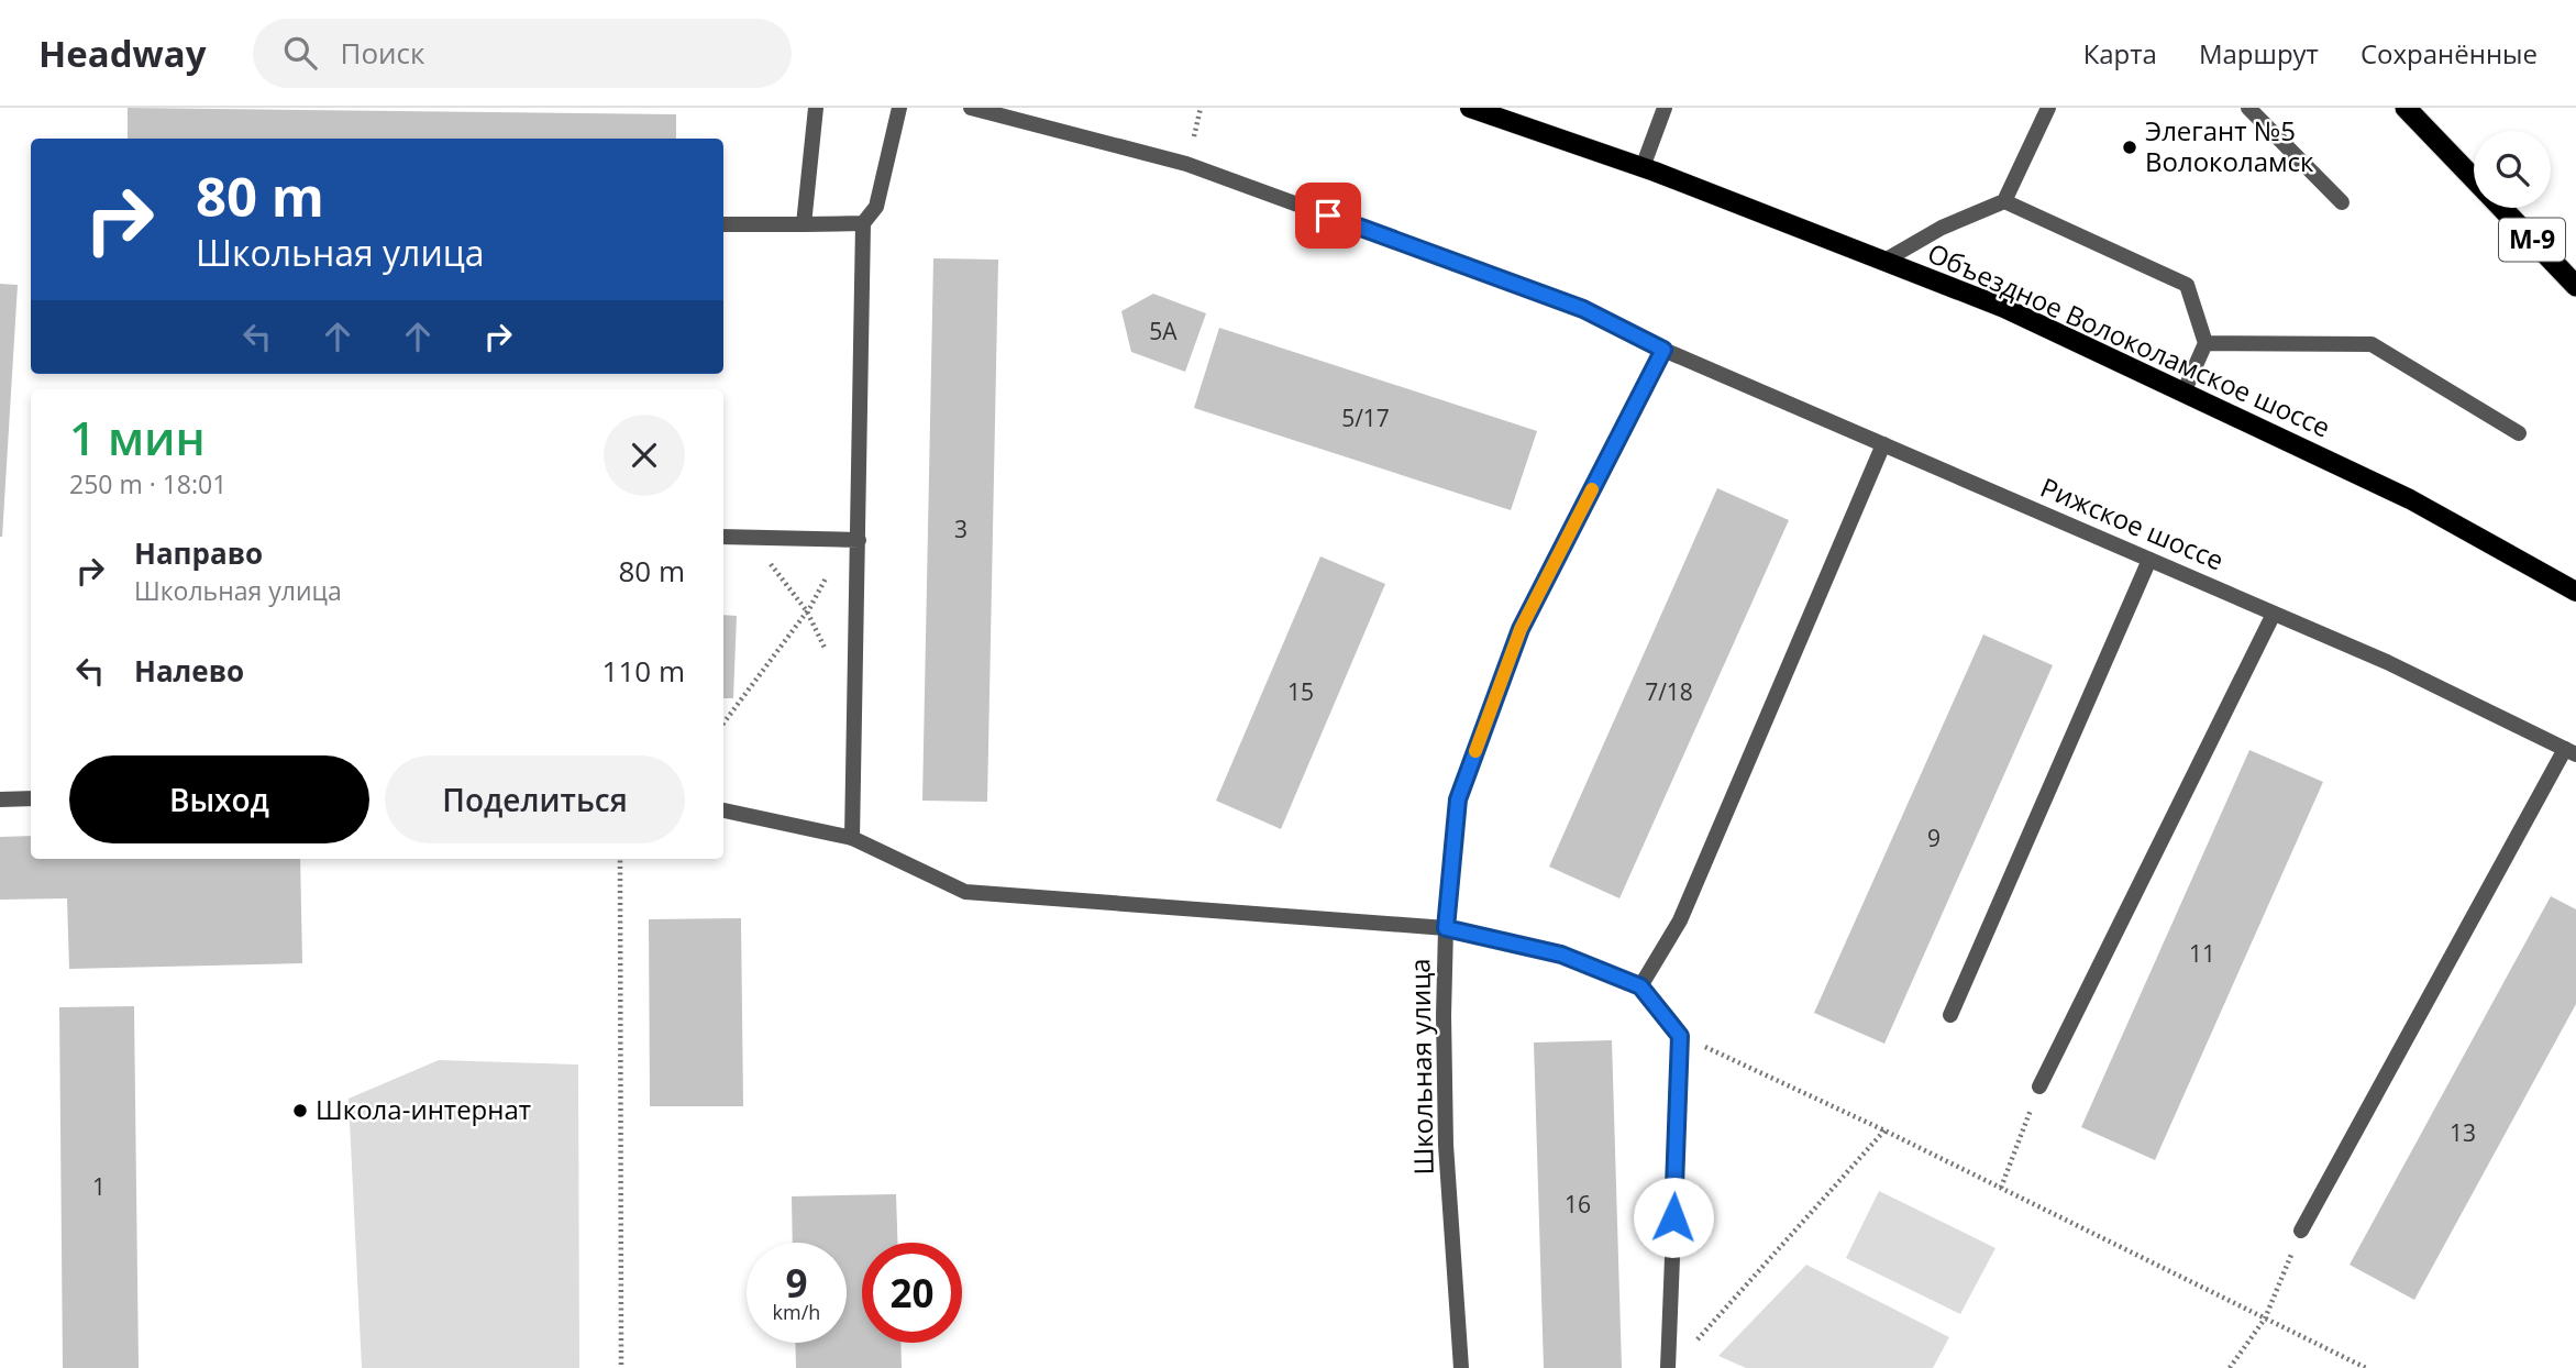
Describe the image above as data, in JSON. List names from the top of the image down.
{
  "streets": {
    "highway": ["М-9"],
    "main road": ["Объездное Волоколамское шоссе"],
    "street": ["Рижское шоссе", "Школьная улица"]
  },
  "crossings": [
    ["Рижское шоссе", "Школьная улица"]
  ],
  "places": ["Элегант №5 Волоколамск", "Школа-интернат"],
  "house_numbers": [
    "5А",
    "5/17",
    "3",
    "15",
    "7/18",
    "9",
    "11",
    "13",
    "1",
    "16"
  ],
  "page": {
    "header": "Headway",
    "search": "Поиск",
    "nav": ["Карта", "Маршрут", "Сохранённые"],
    "turn": ["80 m", "Школьная улица"],
    "heading": ["1 мин", "250 m · 18:01"],
    "list": [
      {
        "name": "Направо",
        "note": "Школьная улица",
        "value": "80 m"
      },
      {
        "name": "Налево",
        "value": "110 m"
      }
    ],
    "buttons": ["Выход", "Поделиться"],
    "speed": "9 km/h",
    "limit": "20"
  }
}
